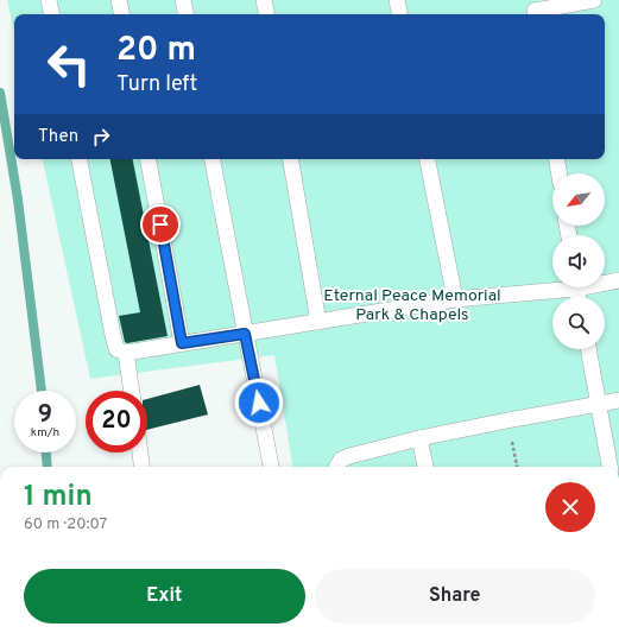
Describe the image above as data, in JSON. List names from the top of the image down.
{
  "parks": ["Eternal Peace Memorial Park & Chapels"],
  "north": "bottom left",
  "page": {
    "turn": ["20 m", "Turn left"],
    "then": "Then",
    "speed": "9 km/h",
    "limit": "20",
    "heading": ["1 min", "60 m · 20:07"],
    "buttons": ["Exit", "Share"]
  }
}
